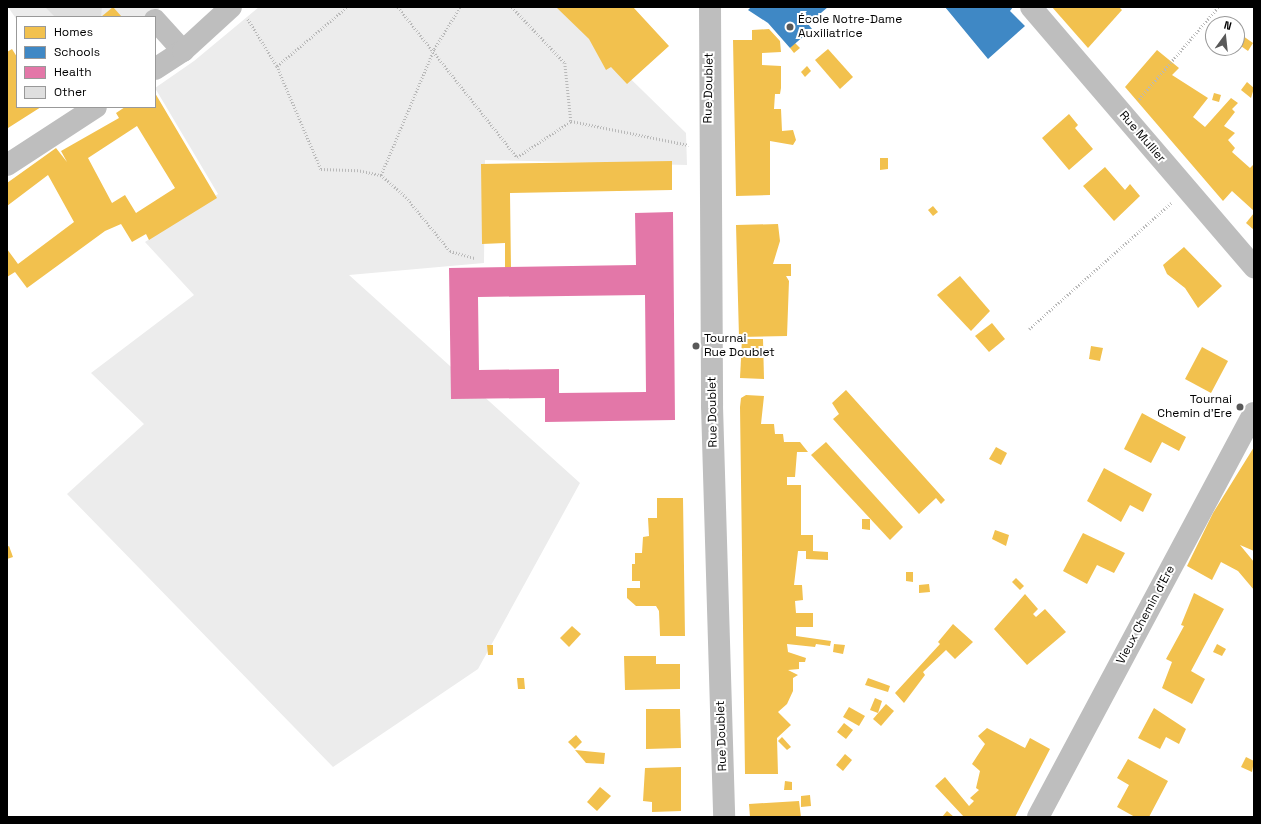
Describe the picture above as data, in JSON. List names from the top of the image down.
{
  "streets": {
    "street": ["Rue Doublet", "Rue Mullier", "Vieux Chemin d'Ere"]
  },
  "places": ["École Notre-Dame Auxiliatrice", "Tournai Rue Doublet", "Tournai Chemin d'Ere"],
  "legend": [
    "Homes",
    "Schools",
    "Health",
    "Other"
  ],
  "north": "top"
}
